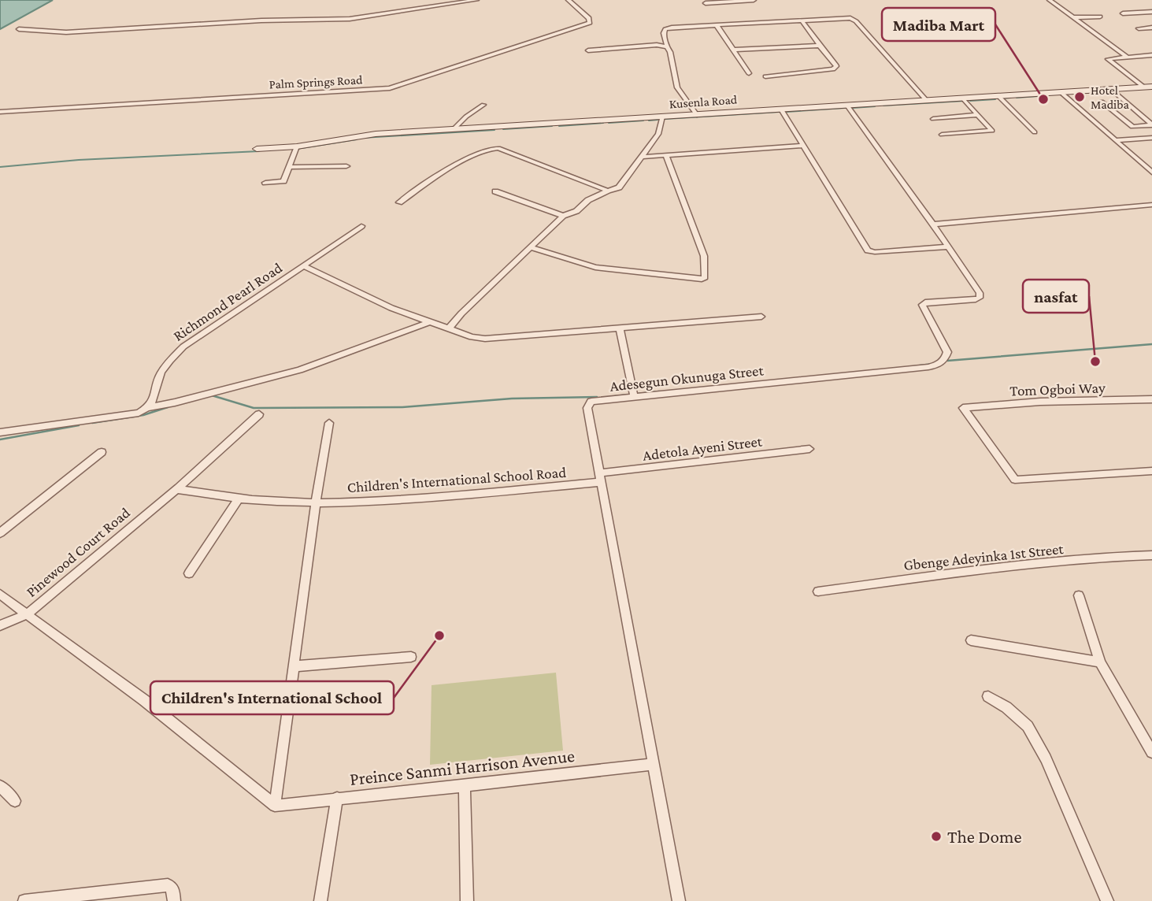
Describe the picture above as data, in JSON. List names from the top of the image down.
{
  "streets": {
    "main road": ["Kusenla Road"],
    "street": [
      "Palm Springs Road",
      "Richmond Pearl Road",
      "Adesegun Okunuga Street",
      "Tom Ogboi Way",
      "Adetola Ayeni Street",
      "Children's International School Road",
      "Pinewood Court Road",
      "Gbenge Adeyinka 1st Street",
      "Preince Sanmi Harrison Avenue"
    ]
  },
  "crossings": [
    ["Adesegun Okunuga Street", "Adetola Ayeni Street"],
    ["Adesegun Okunuga Street", "Children's International School Road"],
    ["Adesegun Okunuga Street", "Preince Sanmi Harrison Avenue"],
    ["Adetola Ayeni Street", "Children's International School Road"],
    ["Children's International School Road", "Pinewood Court Road"],
    ["Pinewood Court Road", "Preince Sanmi Harrison Avenue"]
  ],
  "places": [
    "Hotel Madiba",
    "Madiba Mart",
    "nasfat",
    "Children's International School",
    "The Dome"
  ]
}
